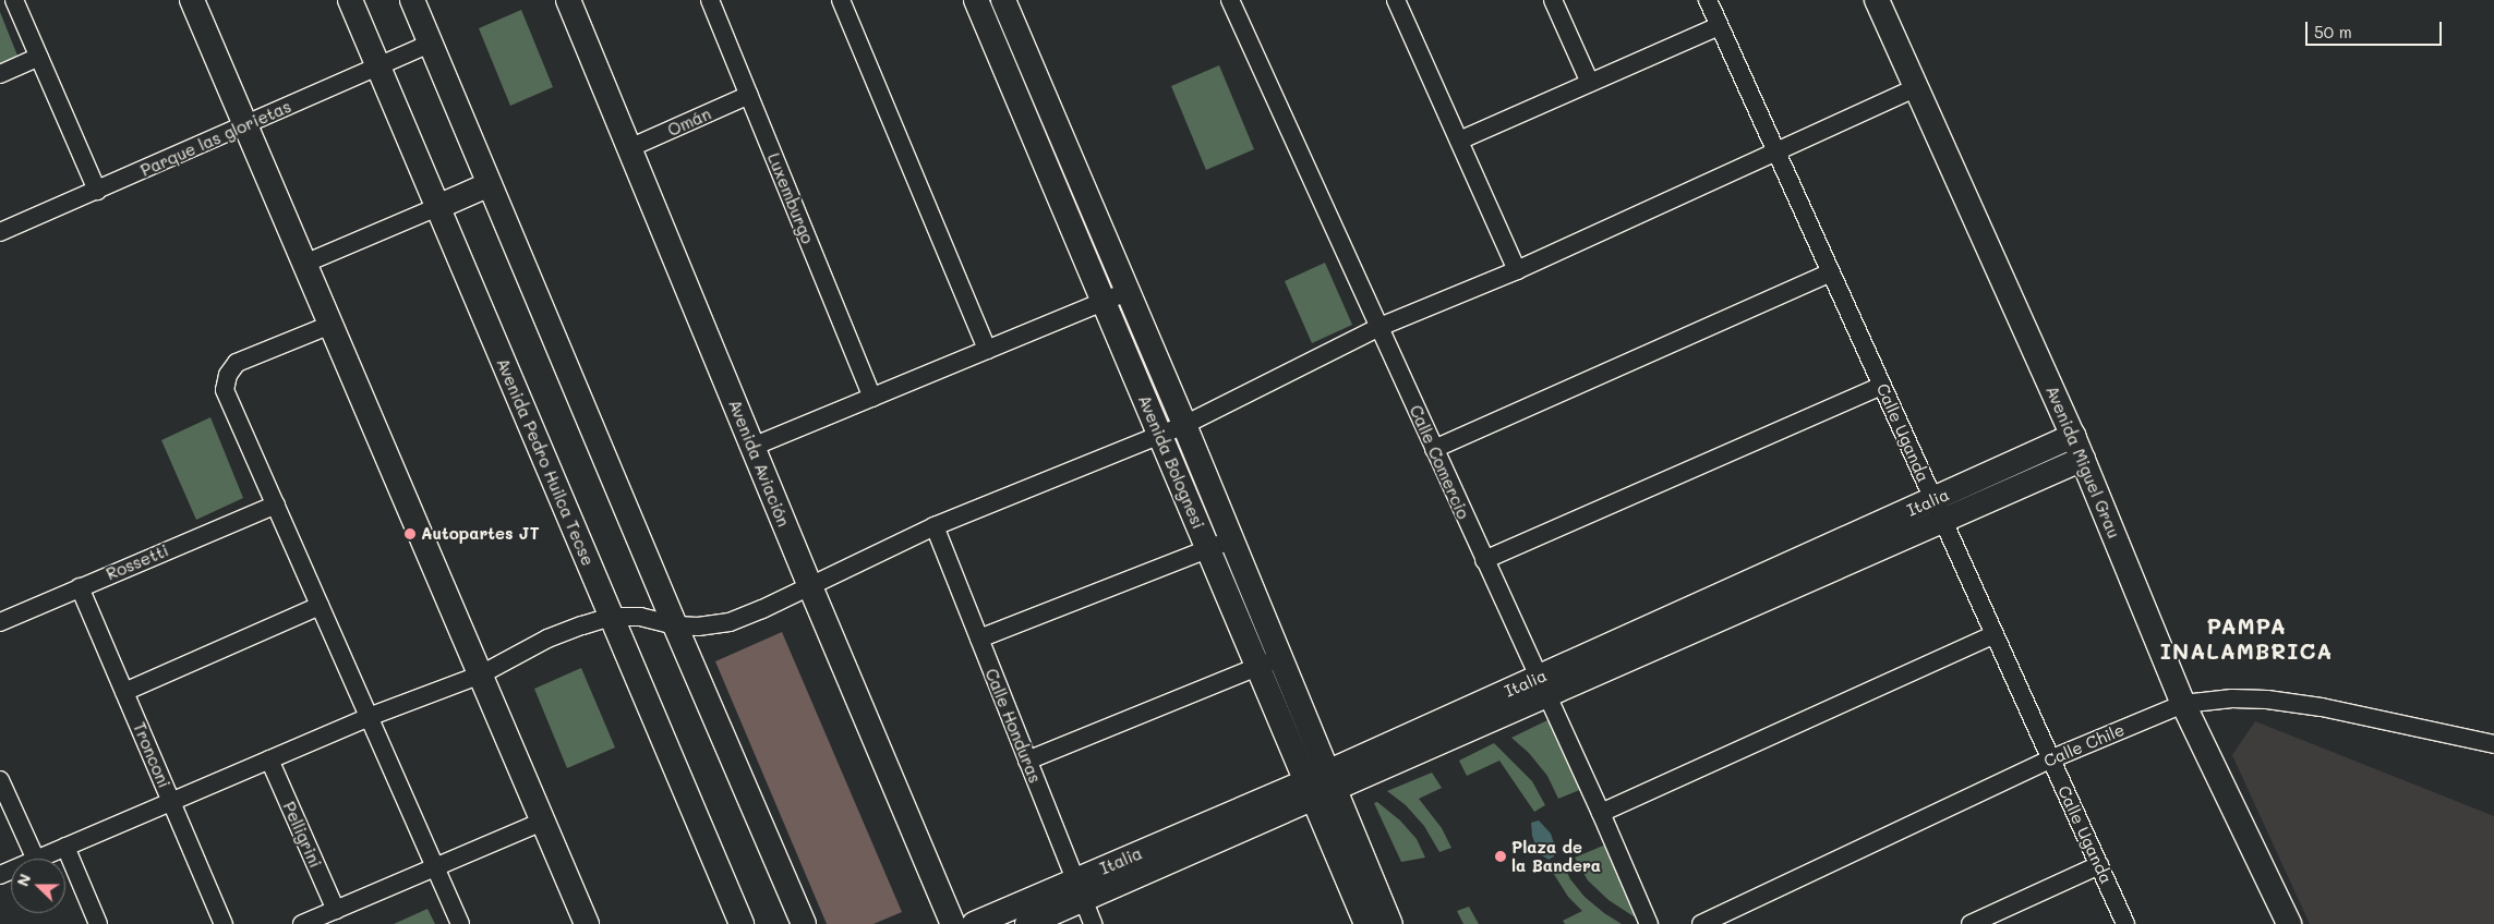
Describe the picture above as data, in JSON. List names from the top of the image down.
{
  "streets": {
    "street": [
      "Omán",
      "Parque las glorietas",
      "Luxemburgo",
      "Calle Uganda",
      "Avenida Pedro Huilca Tecse",
      "Avenida Bolognesi",
      "Calle Comercio",
      "Avenida Miguel Grau",
      "Avenida Aviación",
      "Italia",
      "Rossetti",
      "Calle Honduras",
      "Calle Chile",
      "Tronconi",
      "Pelligrini"
    ]
  },
  "crossings": [
    ["Omán", "Luxemburgo"],
    ["Omán", "Avenida Aviación"],
    ["Parque las glorietas", "Avenida Pedro Huilca Tecse"],
    ["Calle Uganda", "Italia"],
    ["Calle Uganda", "Calle Chile"],
    ["Avenida Bolognesi", "Italia"],
    ["Calle Comercio", "Italia"],
    ["Avenida Miguel Grau", "Italia"],
    ["Avenida Miguel Grau", "Calle Chile"],
    ["Italia", "Calle Honduras"],
    ["Rossetti", "Tronconi"]
  ],
  "districts": ["PAMPA INALAMBRICA"],
  "places": ["Autopartes JT", "Plaza de la Bandera"],
  "scale_bar": "50 m",
  "north": "left"
}
